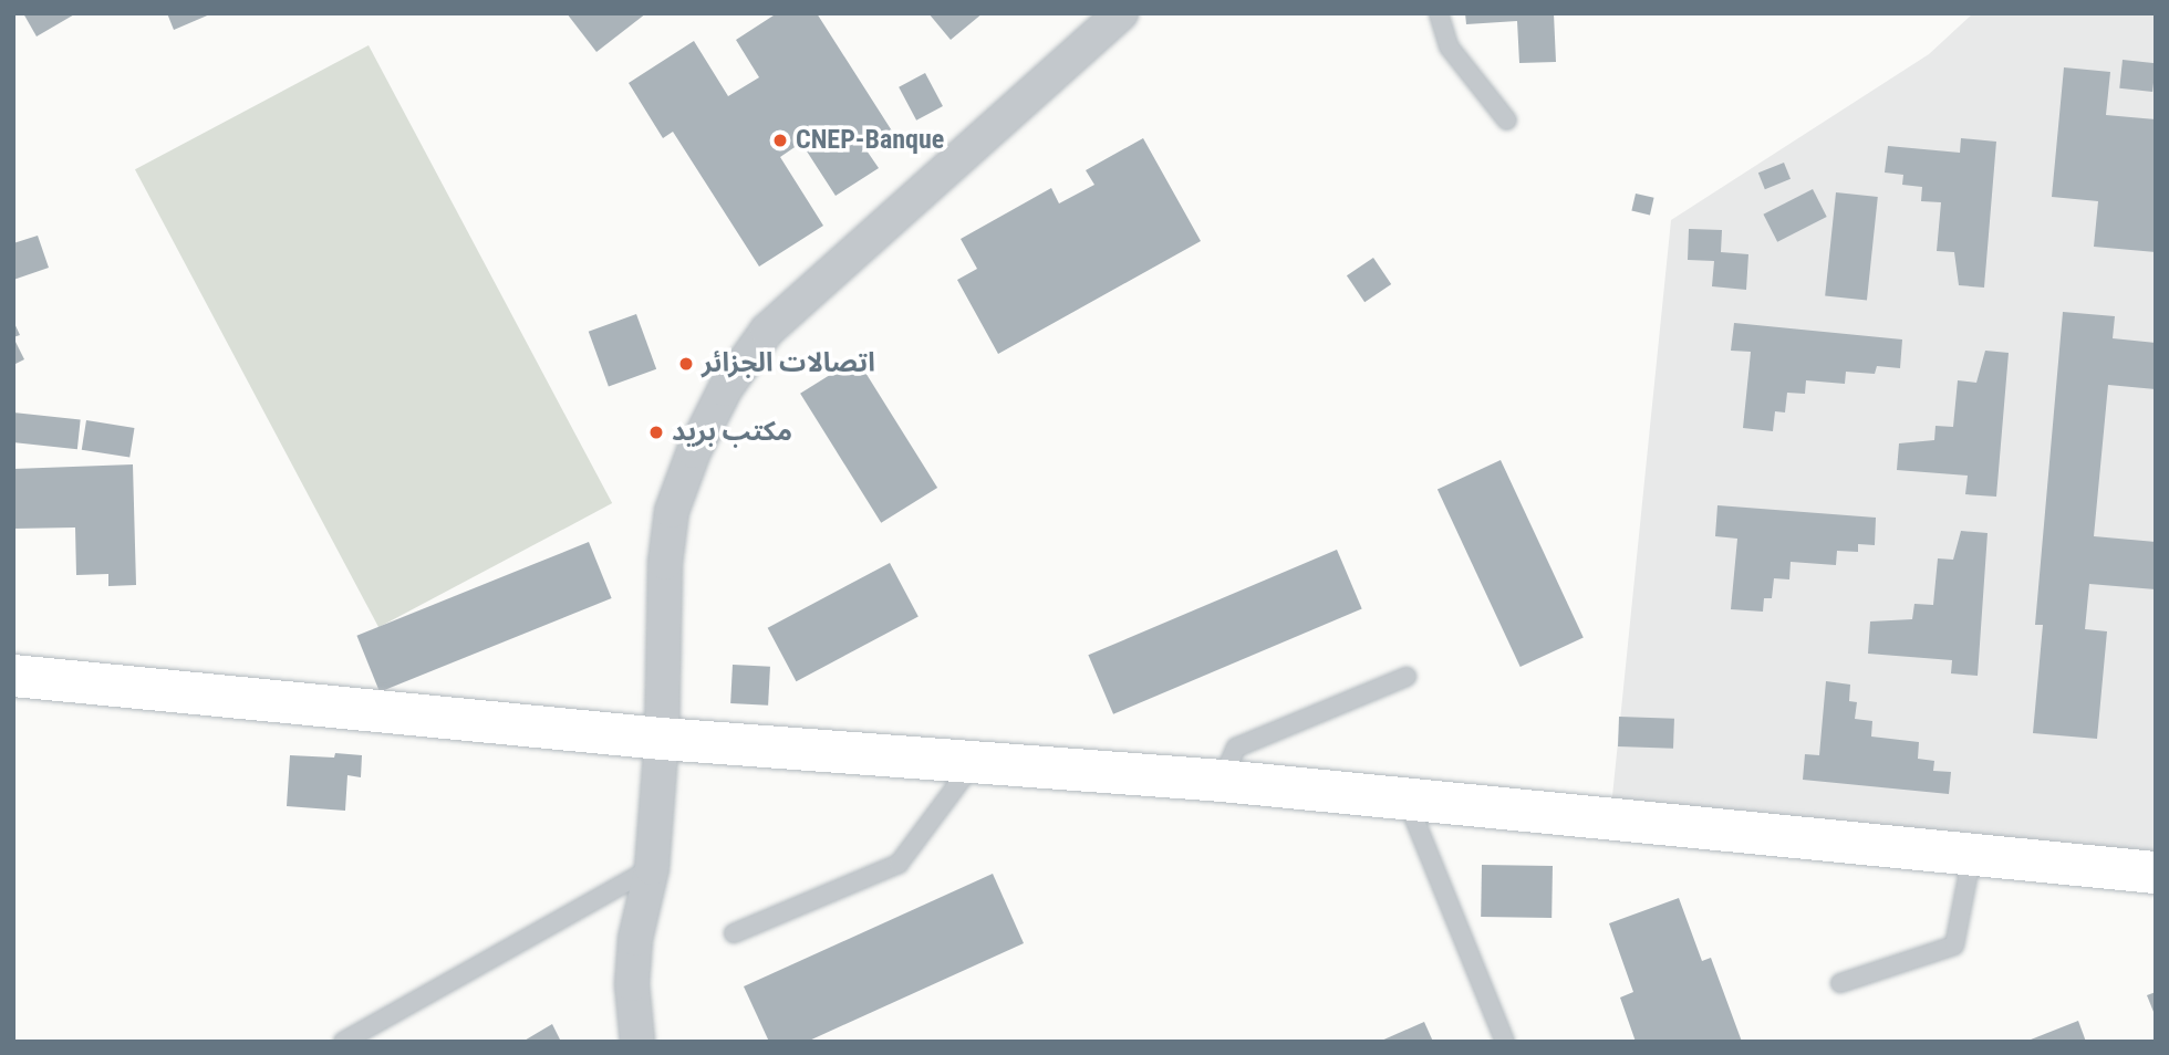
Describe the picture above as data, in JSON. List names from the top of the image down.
{
  "places": ["CNEP-Banque", "اتصالات الجزائر", "مكتب بريد"]
}
